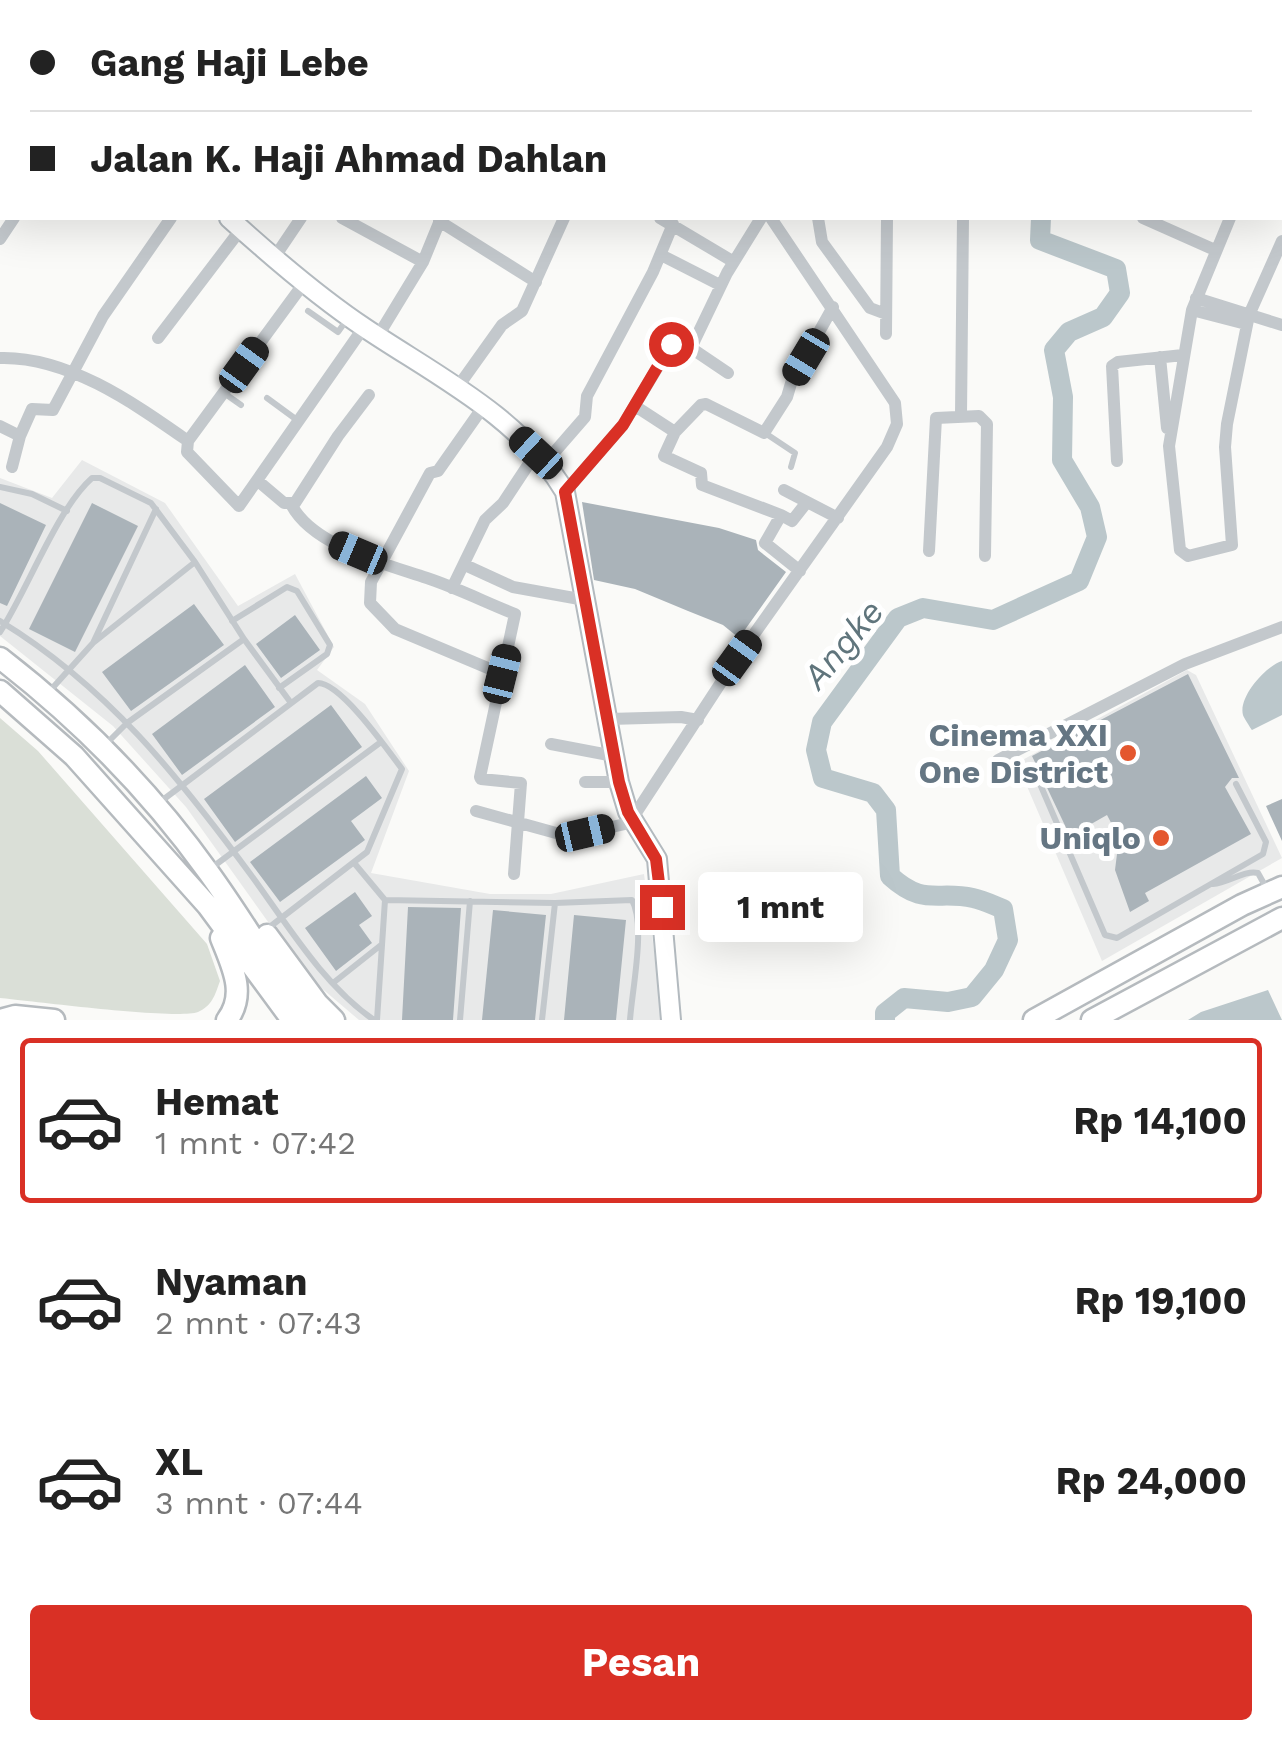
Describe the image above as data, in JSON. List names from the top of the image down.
{
  "water": ["Angke"],
  "places": ["Cinema XXI One District", "Uniqlo"],
  "page": {
    "banner": ["Gang Haji Lebe", "Jalan K. Haji Ahmad Dahlan"],
    "bubble": "1 mnt",
    "list": [
      {
        "name": "Hemat",
        "note": "1 mnt · 07:42",
        "value": "Rp 14,100"
      },
      {
        "name": "Nyaman",
        "note": "2 mnt · 07:43",
        "value": "Rp 19,100"
      },
      {
        "name": "XL",
        "note": "3 mnt · 07:44",
        "value": "Rp 24,000"
      }
    ],
    "buttons": "Pesan"
  }
}
